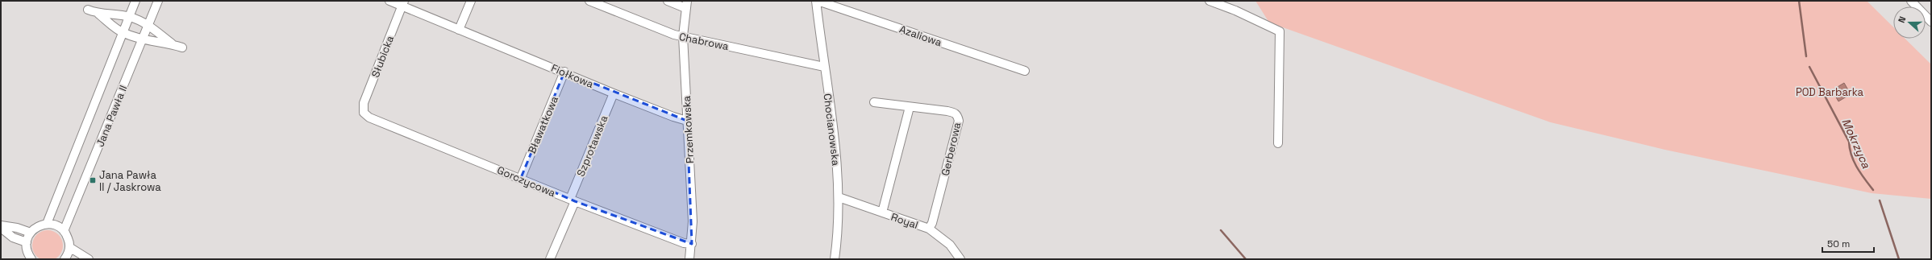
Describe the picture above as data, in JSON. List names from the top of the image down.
{
  "streets": {
    "street": [
      "Azaliowa",
      "Chabrowa",
      "Słubicka",
      "Fiołkowa",
      "Jana Pawła II",
      "Bławatkowa",
      "Przemkowska",
      "Chocianowska",
      "Szprotawska",
      "Gerberowa",
      "Gorczycowa",
      "Royal"
    ]
  },
  "crossings": [
    ["Azaliowa", "Chocianowska"],
    ["Chabrowa", "Przemkowska"],
    ["Chabrowa", "Chocianowska"],
    ["Słubicka", "Fiołkowa"],
    ["Słubicka", "Gorczycowa"],
    ["Fiołkowa", "Bławatkowa"],
    ["Fiołkowa", "Przemkowska"],
    ["Fiołkowa", "Szprotawska"],
    ["Bławatkowa", "Gorczycowa"],
    ["Przemkowska", "Gorczycowa"],
    ["Chocianowska", "Royal"],
    ["Szprotawska", "Gorczycowa"],
    ["Gerberowa", "Royal"]
  ],
  "water": ["Mokrzyca"],
  "parks": ["POD Barbarka"],
  "places": {
    "transit": ["Jana Pawła II / Jaskrowa"]
  },
  "scale_bar": "50 m",
  "north": "left"
}
